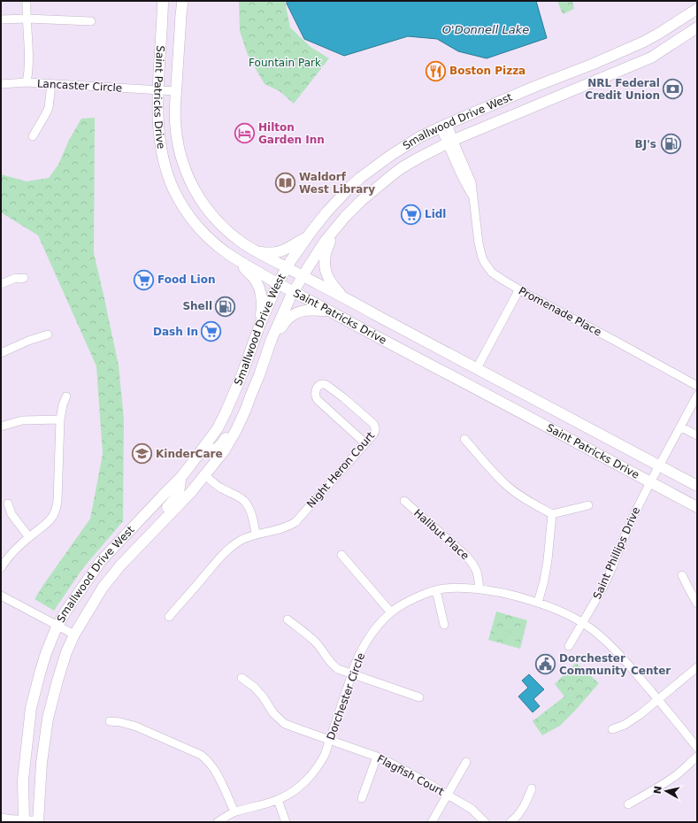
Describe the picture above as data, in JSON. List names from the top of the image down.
{
  "streets": {
    "main road": ["Saint Patricks Drive", "Smallwood Drive West"],
    "street": [
      "Lancaster Circle",
      "Promenade Place",
      "Night Heron Court",
      "Halibut Place",
      "Saint Phillips Drive",
      "Dorchester Circle",
      "Flagfish Court"
    ]
  },
  "crossings": [
    ["Lancaster Circle", "Saint Patricks Drive"],
    ["Saint Patricks Drive", "Smallwood Drive West"],
    ["Saint Patricks Drive", "Saint Phillips Drive"],
    ["Smallwood Drive West", "Promenade Place"],
    ["Halibut Place", "Dorchester Circle"],
    ["Saint Phillips Drive", "Dorchester Circle"],
    ["Dorchester Circle", "Flagfish Court"]
  ],
  "water": ["O'Donnell Lake"],
  "parks": ["Fountain Park"],
  "places": {
    "restaurant": ["Boston Pizza"],
    "bank": ["NRL Federal Credit Union"],
    "hotel": ["Hilton Garden Inn"],
    "fuel station": ["BJ's", "Shell"],
    "library": ["Waldorf West Library"],
    "supermarket": ["Lidl", "Food Lion", "Dash In"],
    "school or university": ["KinderCare"],
    "public building": ["Dorchester Community Center"]
  },
  "north": "left"
}
